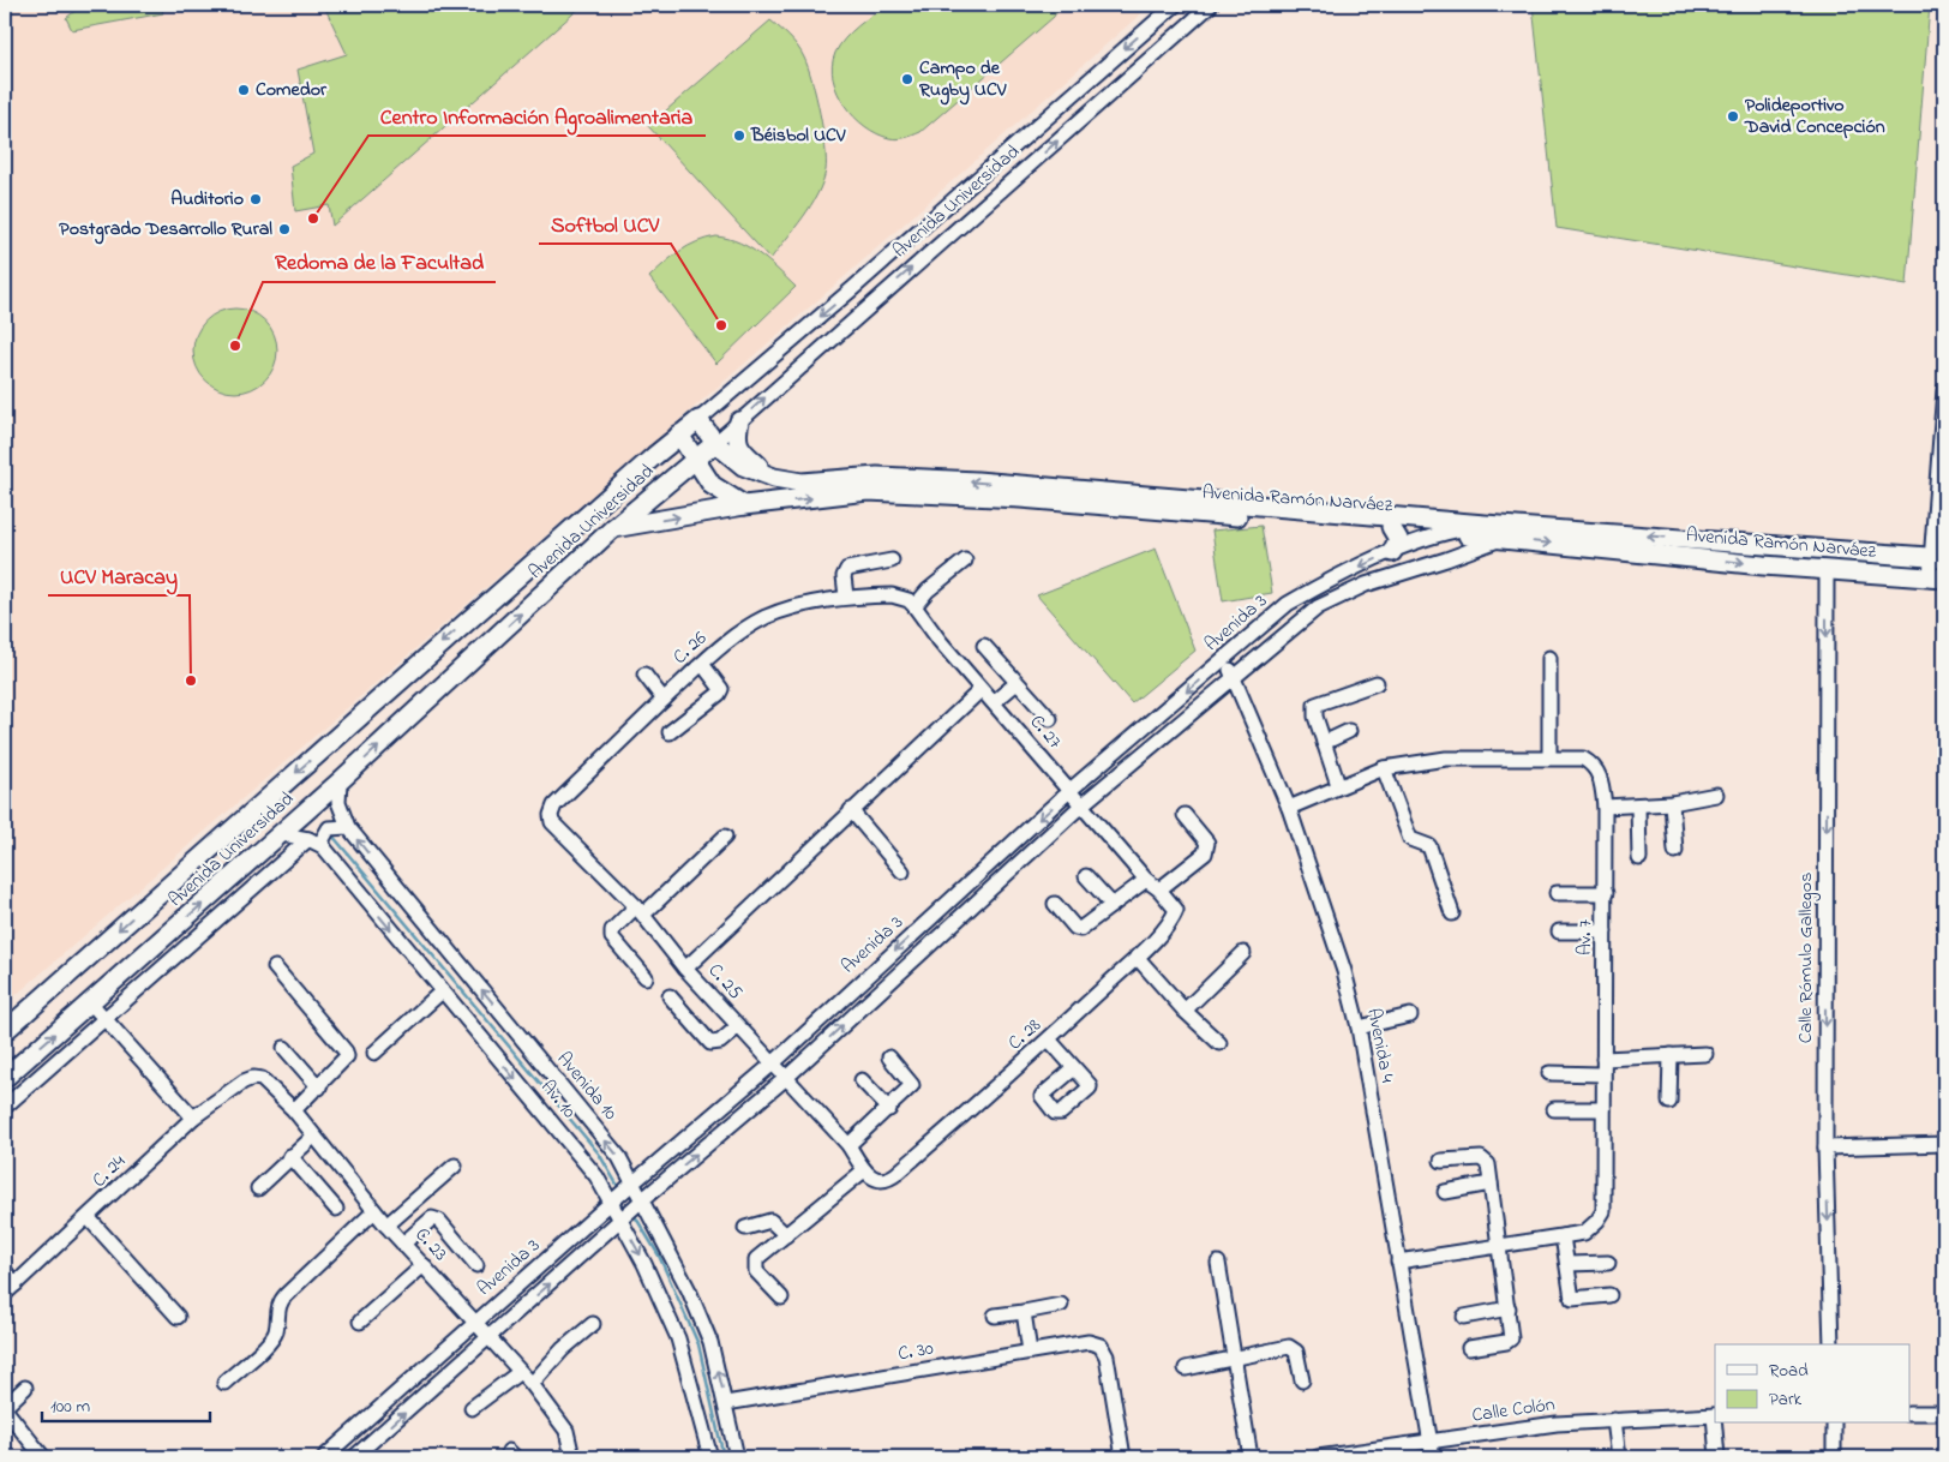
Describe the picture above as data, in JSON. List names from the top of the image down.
{
  "streets": {
    "main road": ["Avenida Universidad", "Avenida Ramón Narváez"],
    "street": [
      "Avenida 3",
      "C. 26",
      "C. 27",
      "Av. 7",
      "Calle Rómulo Gallegos",
      "C. 25",
      "C. 28",
      "Avenida 4",
      "Avenida 10",
      "Av. 10",
      "C. 24",
      "C. 23",
      "C. 30",
      "Calle Colón"
    ]
  },
  "crossings": [
    ["Avenida Universidad", "Avenida Ramón Narváez"],
    ["Avenida Universidad", "Avenida 10"],
    ["Avenida Universidad", "Av. 10"],
    ["Avenida Ramón Narváez", "Avenida 3"],
    ["Avenida Ramón Narváez", "Calle Rómulo Gallegos"],
    ["Avenida 3", "C. 27"],
    ["Avenida 3", "C. 25"],
    ["Avenida 3", "Avenida 4"],
    ["Avenida 3", "Avenida 10"],
    ["Avenida 3", "Av. 10"],
    ["Avenida 3", "C. 23"],
    ["C. 26", "C. 27"],
    ["C. 26", "C. 25"],
    ["C. 27", "C. 28"],
    ["Av. 7", "Avenida 4"],
    ["C. 25", "C. 28"],
    ["Avenida 4", "Calle Colón"],
    ["Avenida 10", "C. 30"],
    ["C. 24", "C. 23"]
  ],
  "one_way": ["Calle Rómulo Gallegos", "Avenida 10", "Av. 10"],
  "places": [
    "Campo de Rugby UCV",
    "Comedor",
    "Polideportivo David Concepción",
    "Béisbol UCV",
    "Auditorio",
    "Centro Información Agroalimentaria",
    "Postgrado Desarrollo Rural",
    "Softbol UCV",
    "Redoma de la Facultad",
    "UCV Maracay"
  ],
  "legend": ["Road", "Park"],
  "scale_bar": "100 m"
}
